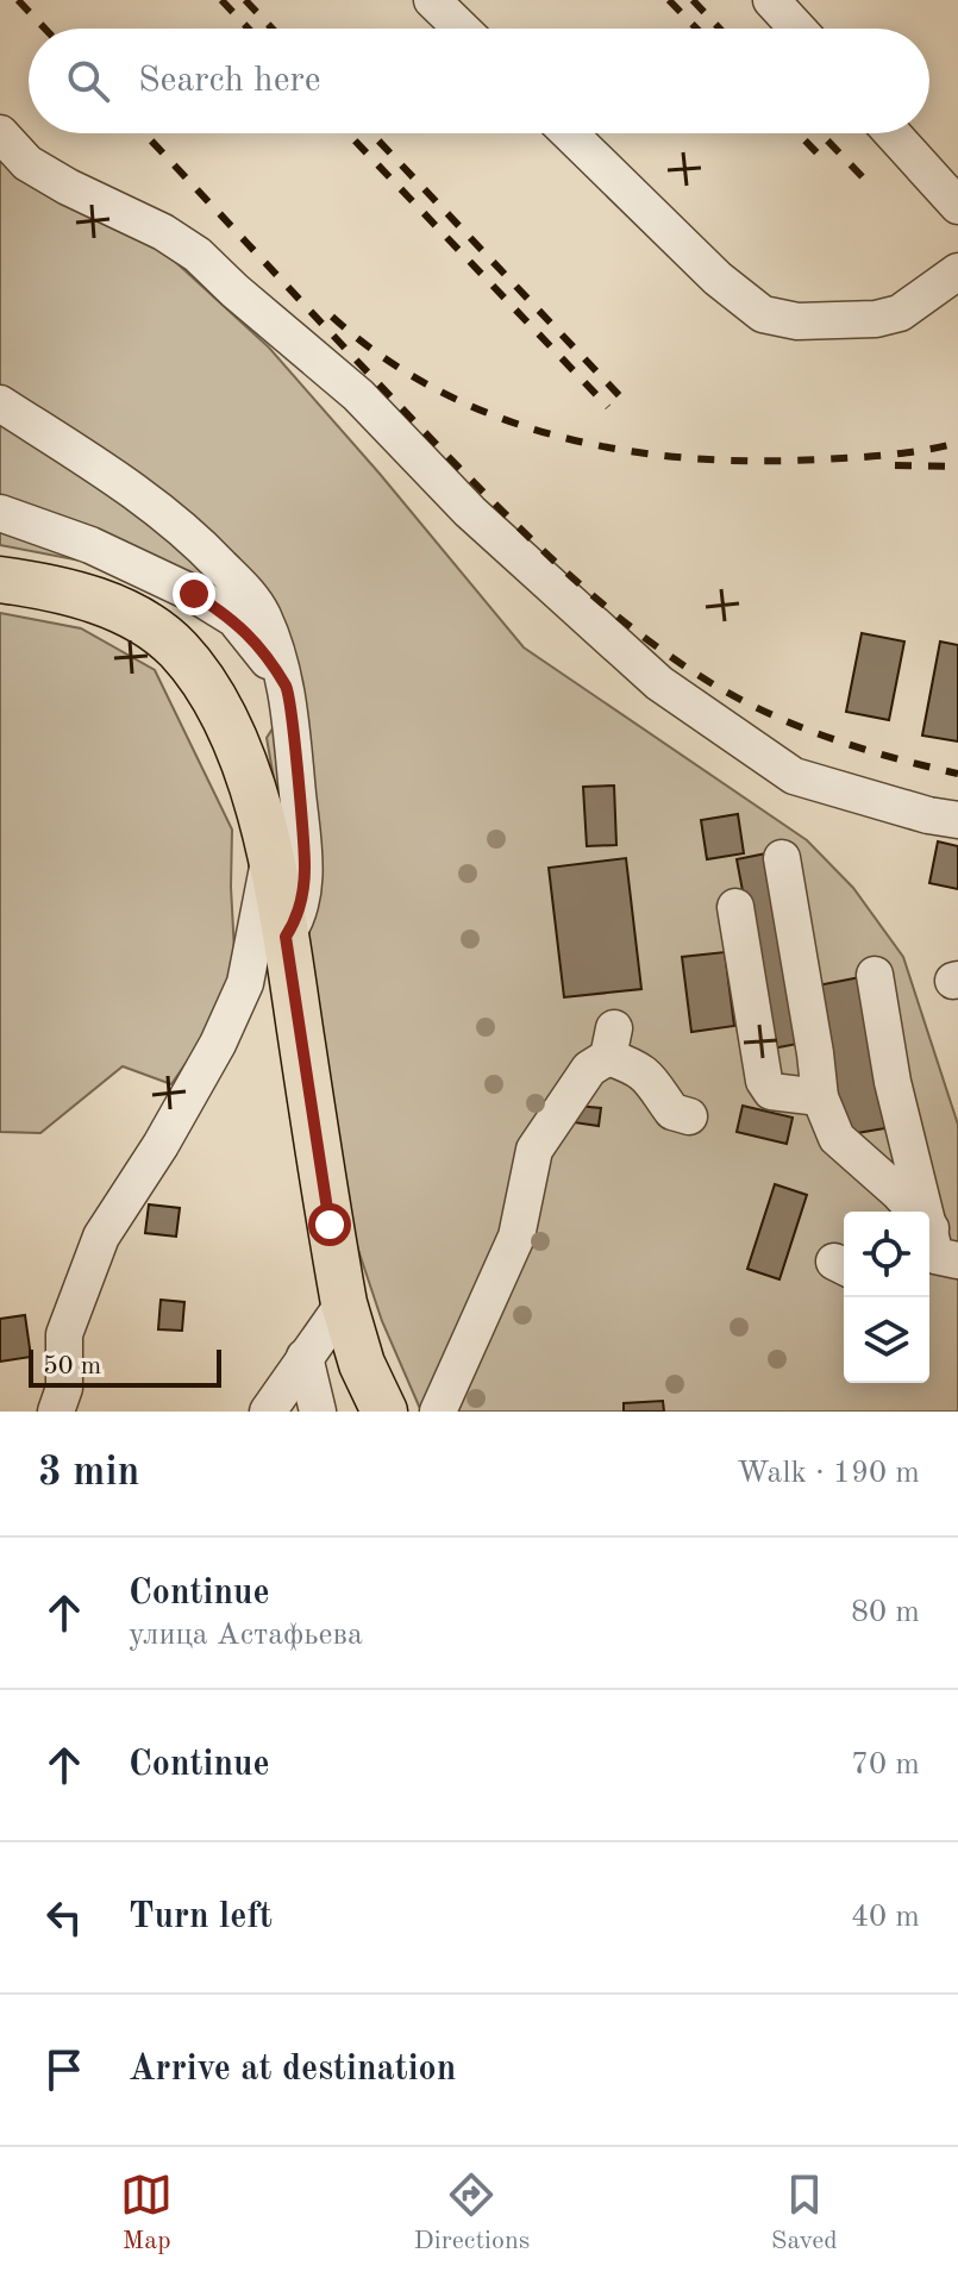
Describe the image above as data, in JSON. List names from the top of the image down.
{
  "scale_bar": "50 m",
  "page": {
    "search": "Search here",
    "scale": "50 m",
    "heading": ["3 min", "Walk · 190 m"],
    "list": [
      ["Continue", "улица Астафьева", "80 m"],
      ["Continue", "70 m"],
      ["Turn left", "40 m"],
      "Arrive at destination"
    ],
    "nav": ["Map", "Directions", "Saved"]
  }
}
